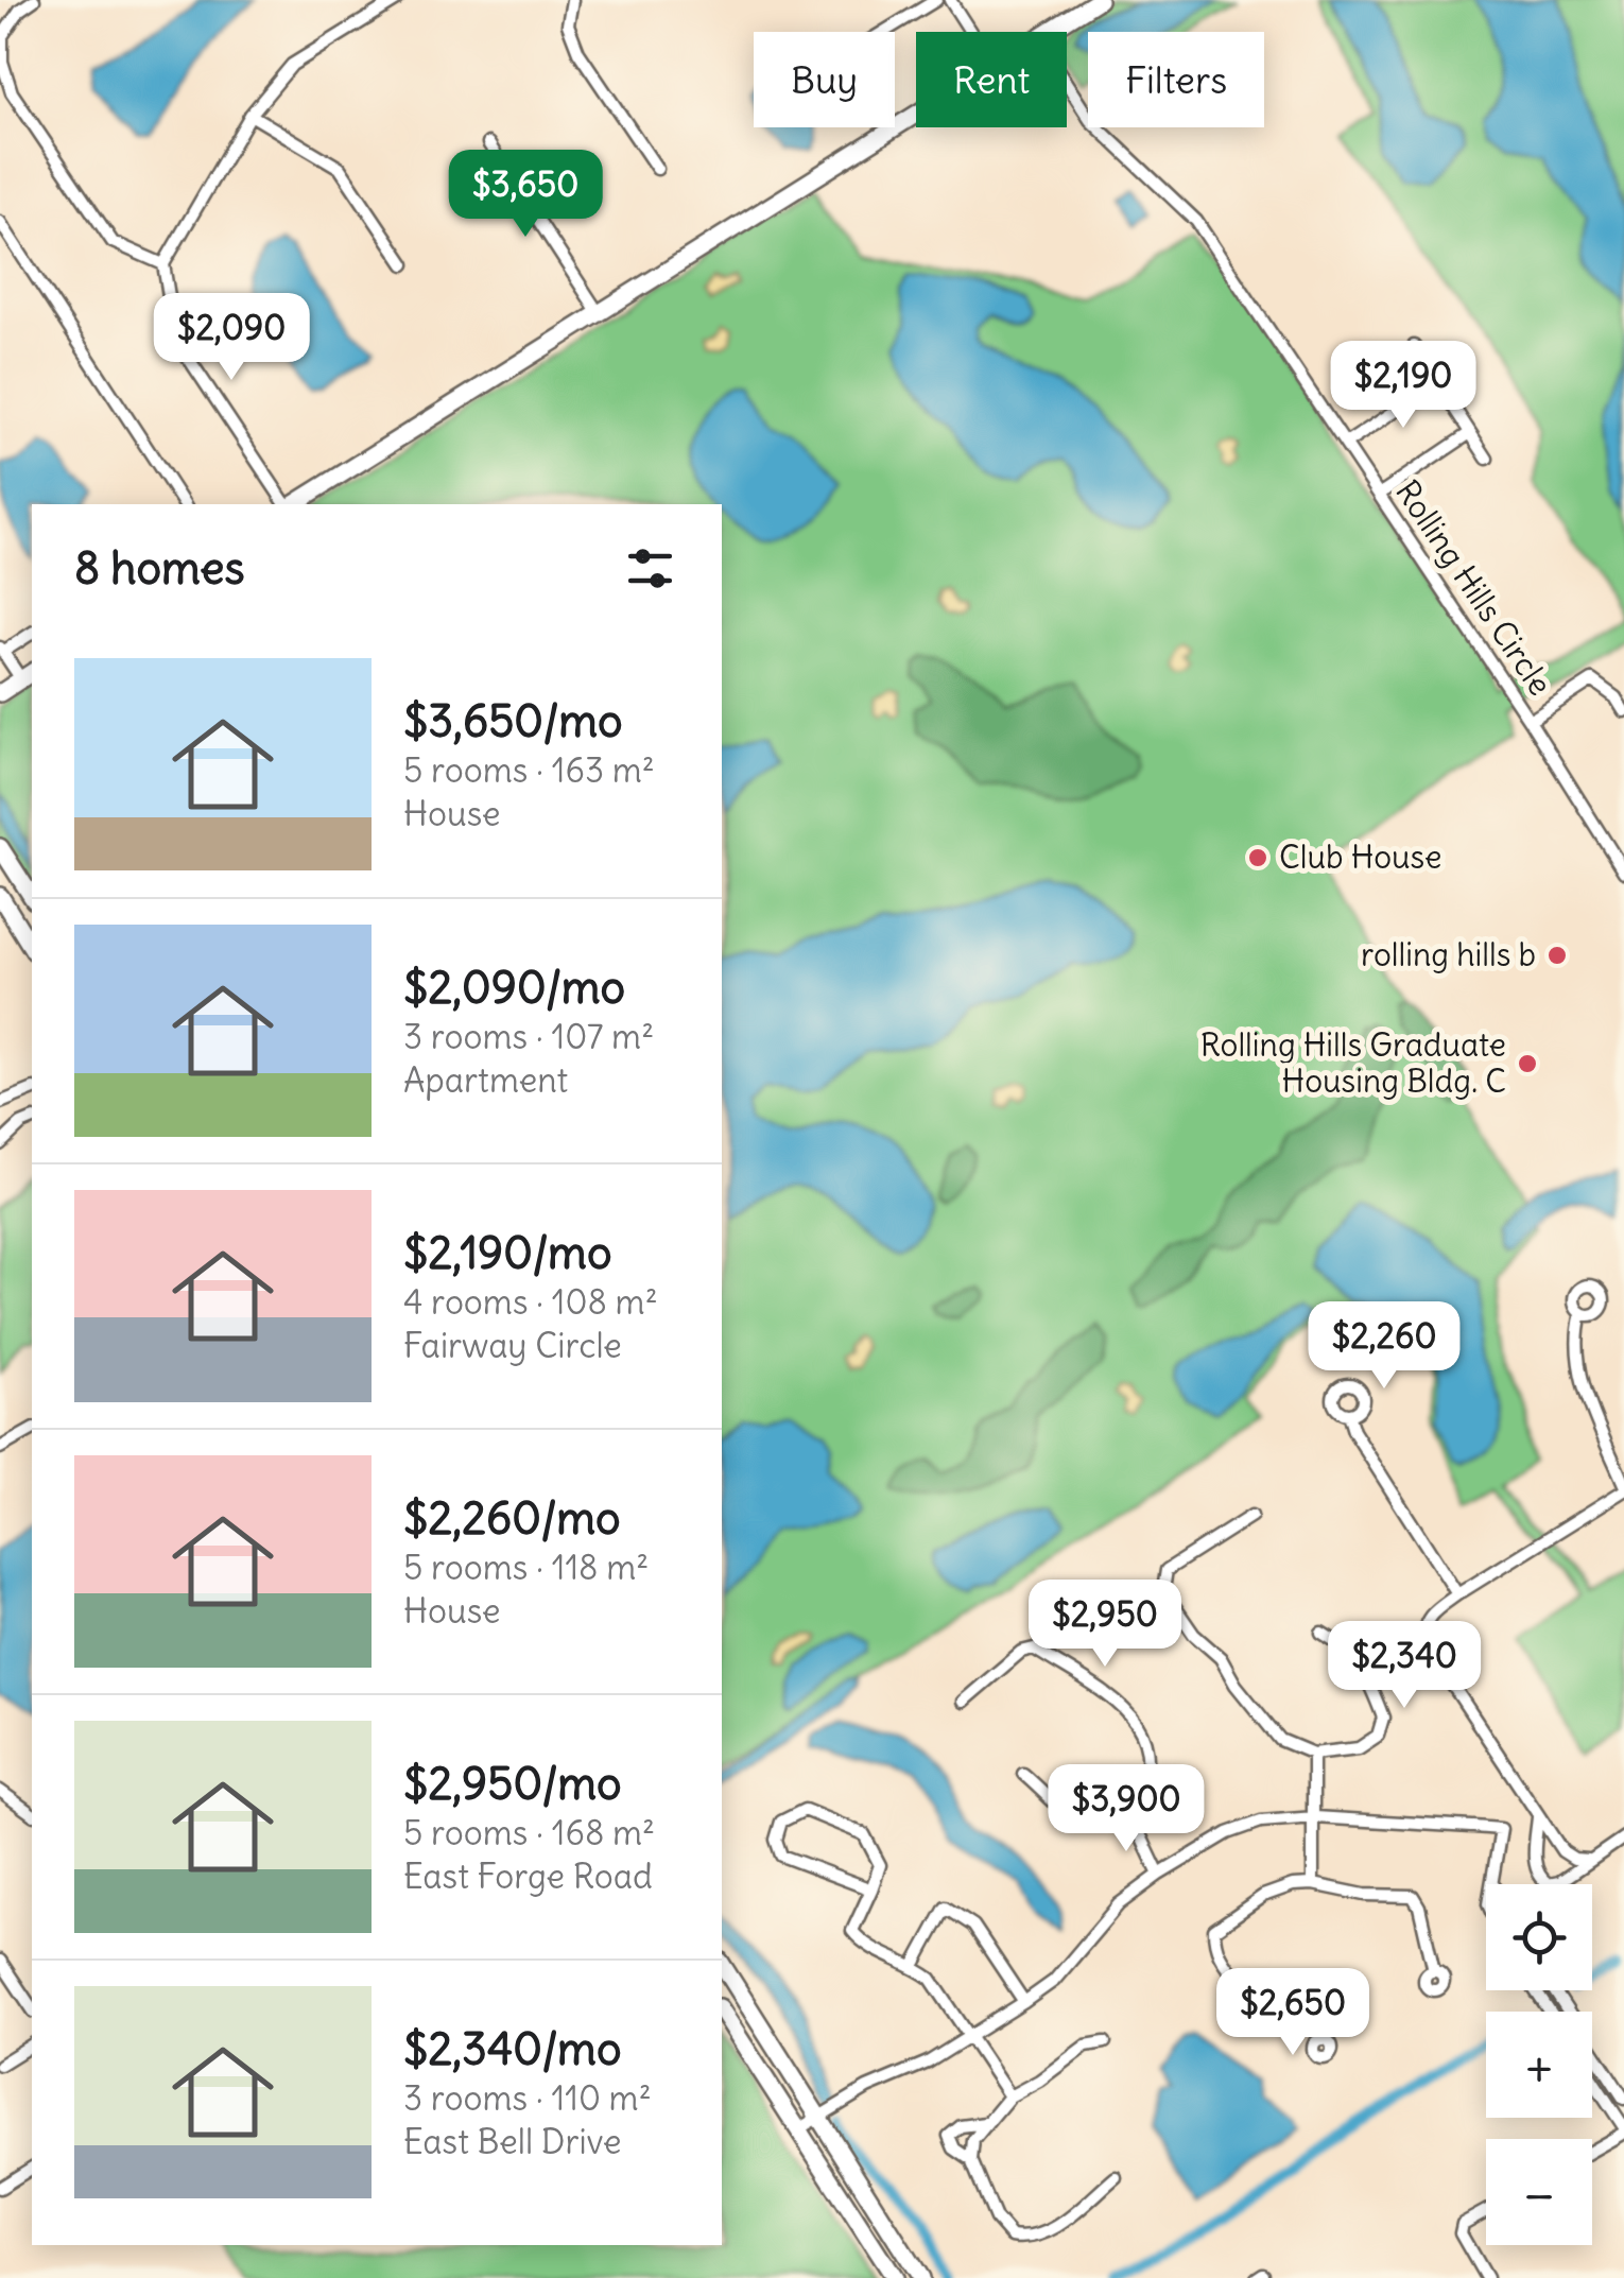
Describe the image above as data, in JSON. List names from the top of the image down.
{
  "streets": {
    "street": ["Rolling Hills Circle"]
  },
  "places": ["Club House", "rolling hills b", "Rolling Hills Graduate Housing Bldg. C"],
  "page": {
    "chip": ["Buy", "Rent", "Filters"],
    "price": [
      "$3,650",
      "$2,090",
      "$2,190",
      "$2,260",
      "$2,950",
      "$2,340",
      "$3,900",
      "$2,650"
    ],
    "heading": "8 homes",
    "list": [
      {
        "name": "$3,650/mo",
        "note": "5 rooms · 163 m² · House"
      },
      {
        "name": "$2,090/mo",
        "note": "3 rooms · 107 m² · Apartment"
      },
      {
        "name": "$2,190/mo",
        "note": "4 rooms · 108 m² · Fairway Circle"
      },
      {
        "name": "$2,260/mo",
        "note": "5 rooms · 118 m² · House"
      },
      {
        "name": "$2,950/mo",
        "note": "5 rooms · 168 m² · East Forge Road"
      },
      {
        "name": "$2,340/mo",
        "note": "3 rooms · 110 m² · East Bell Drive"
      }
    ],
    "map_buttons": ["+", "−"]
  }
}
